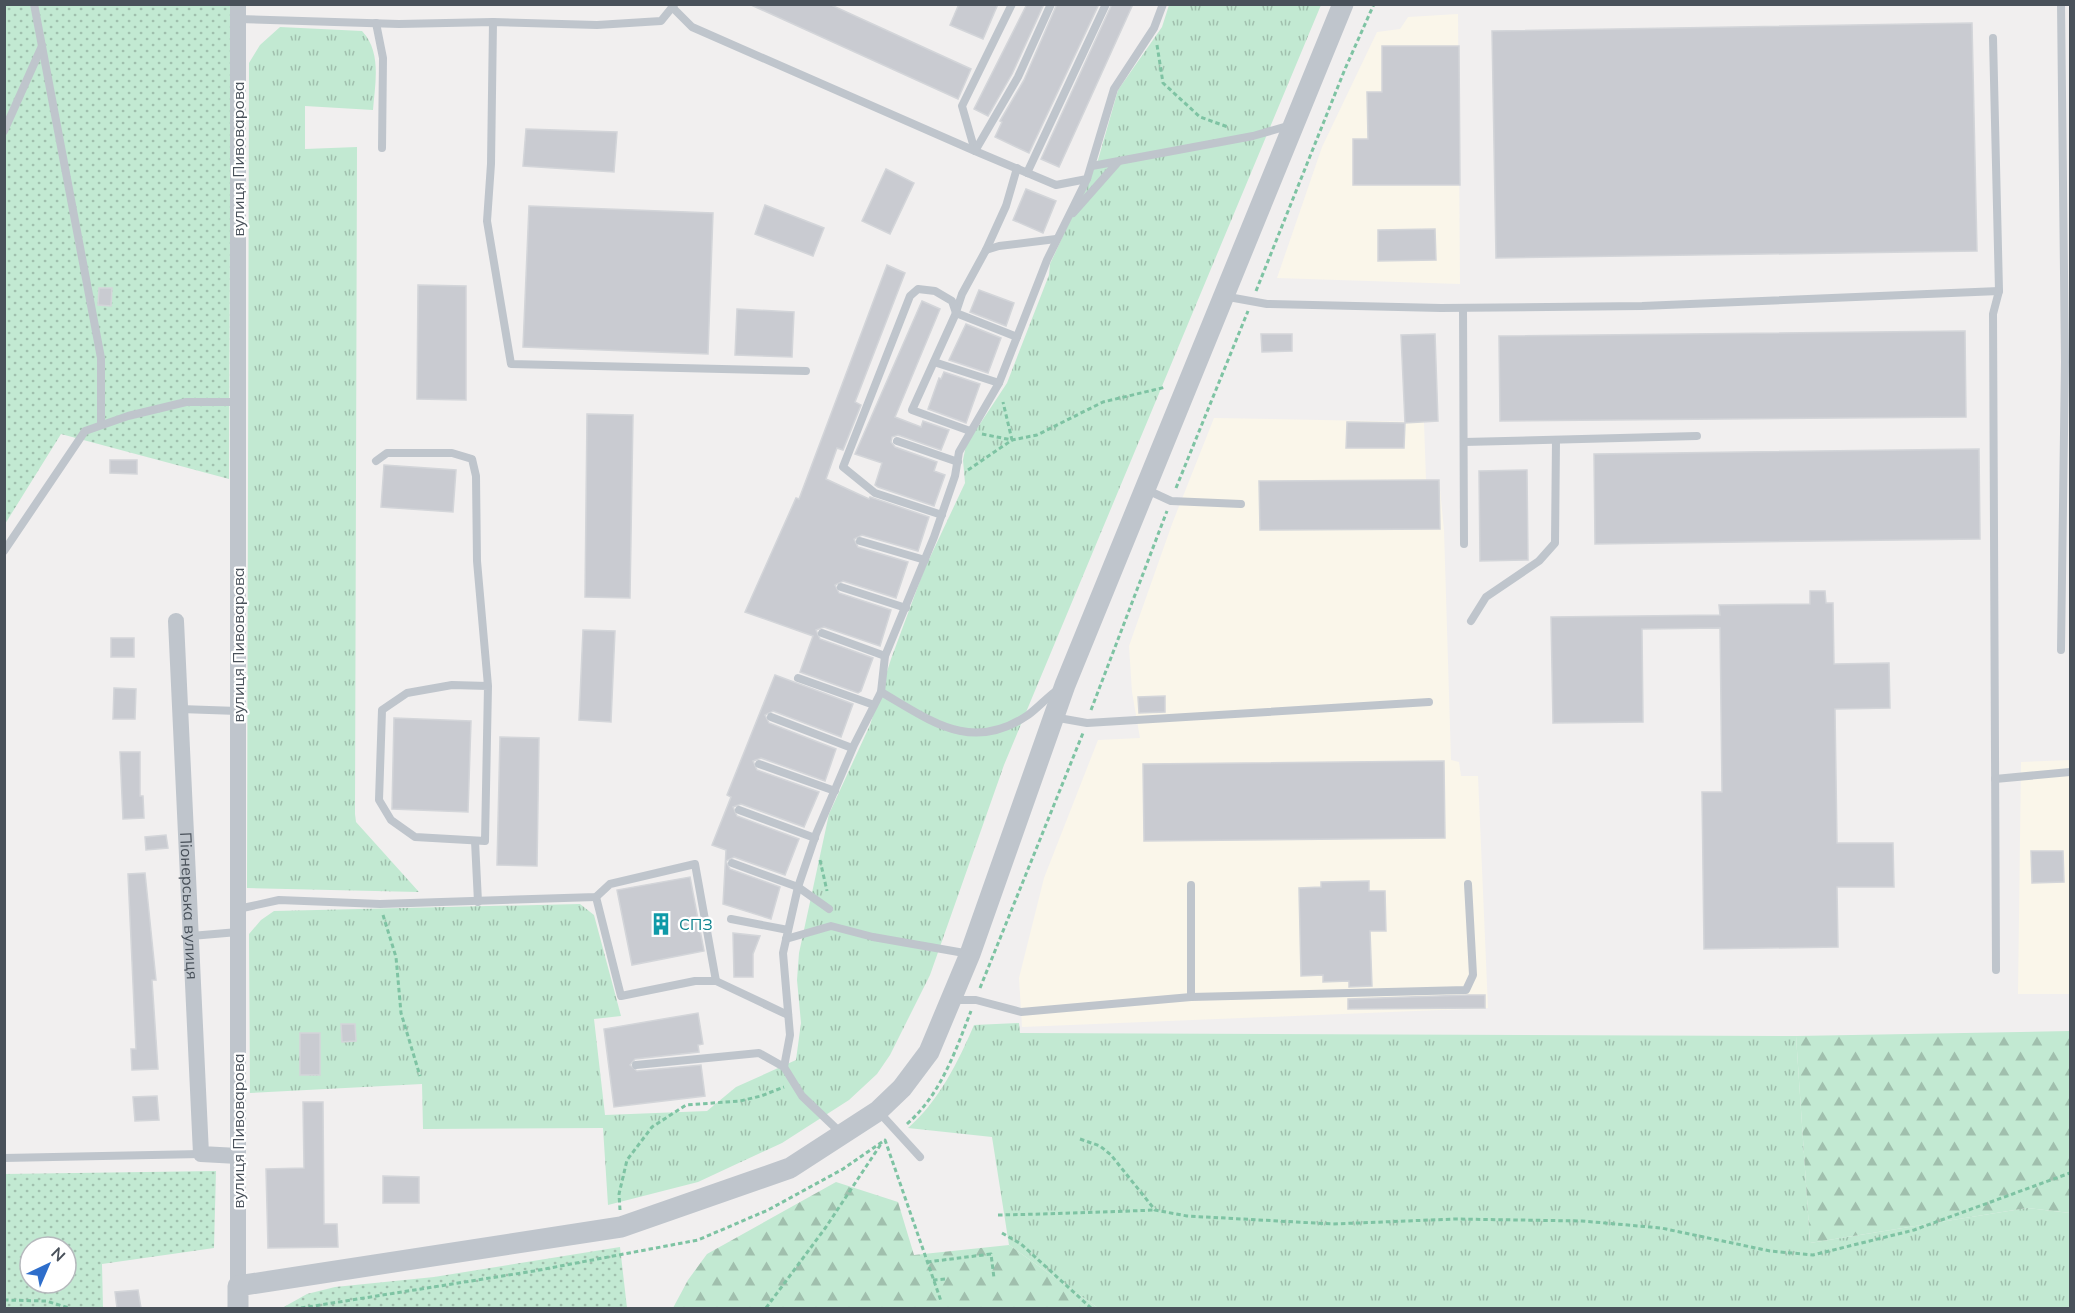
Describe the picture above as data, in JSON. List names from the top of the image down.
{
  "streets": {
    "street": ["вулиця Пивоварова", "Піонерська вулиця"]
  },
  "places": {
    "building": ["СПЗ"]
  },
  "north": "top right"
}
